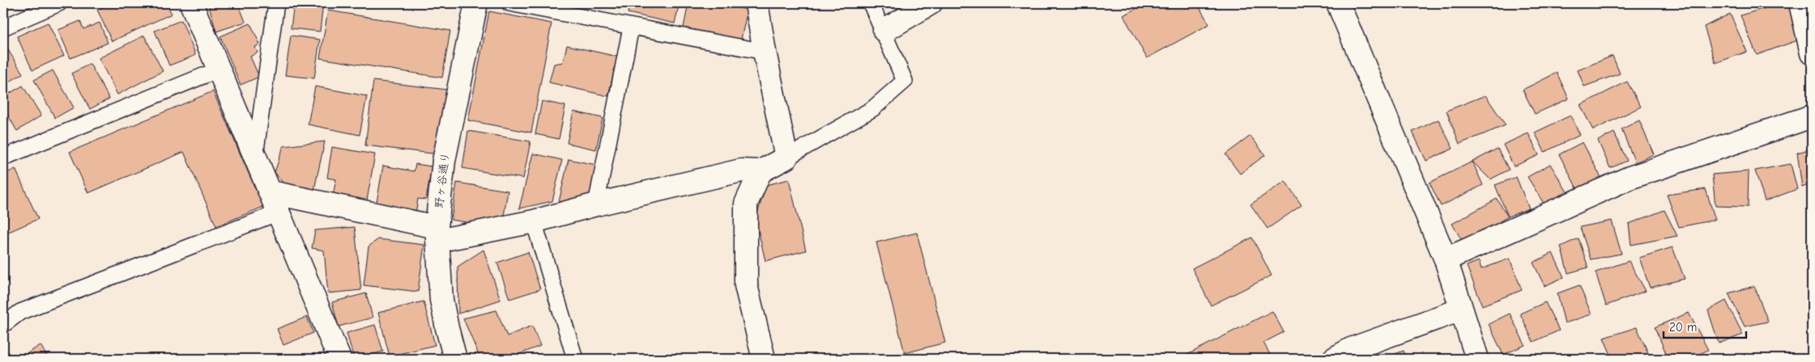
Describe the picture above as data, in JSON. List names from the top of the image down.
{
  "streets": {
    "street": ["野ヶ谷通り"]
  },
  "scale_bar": "20 m"
}
